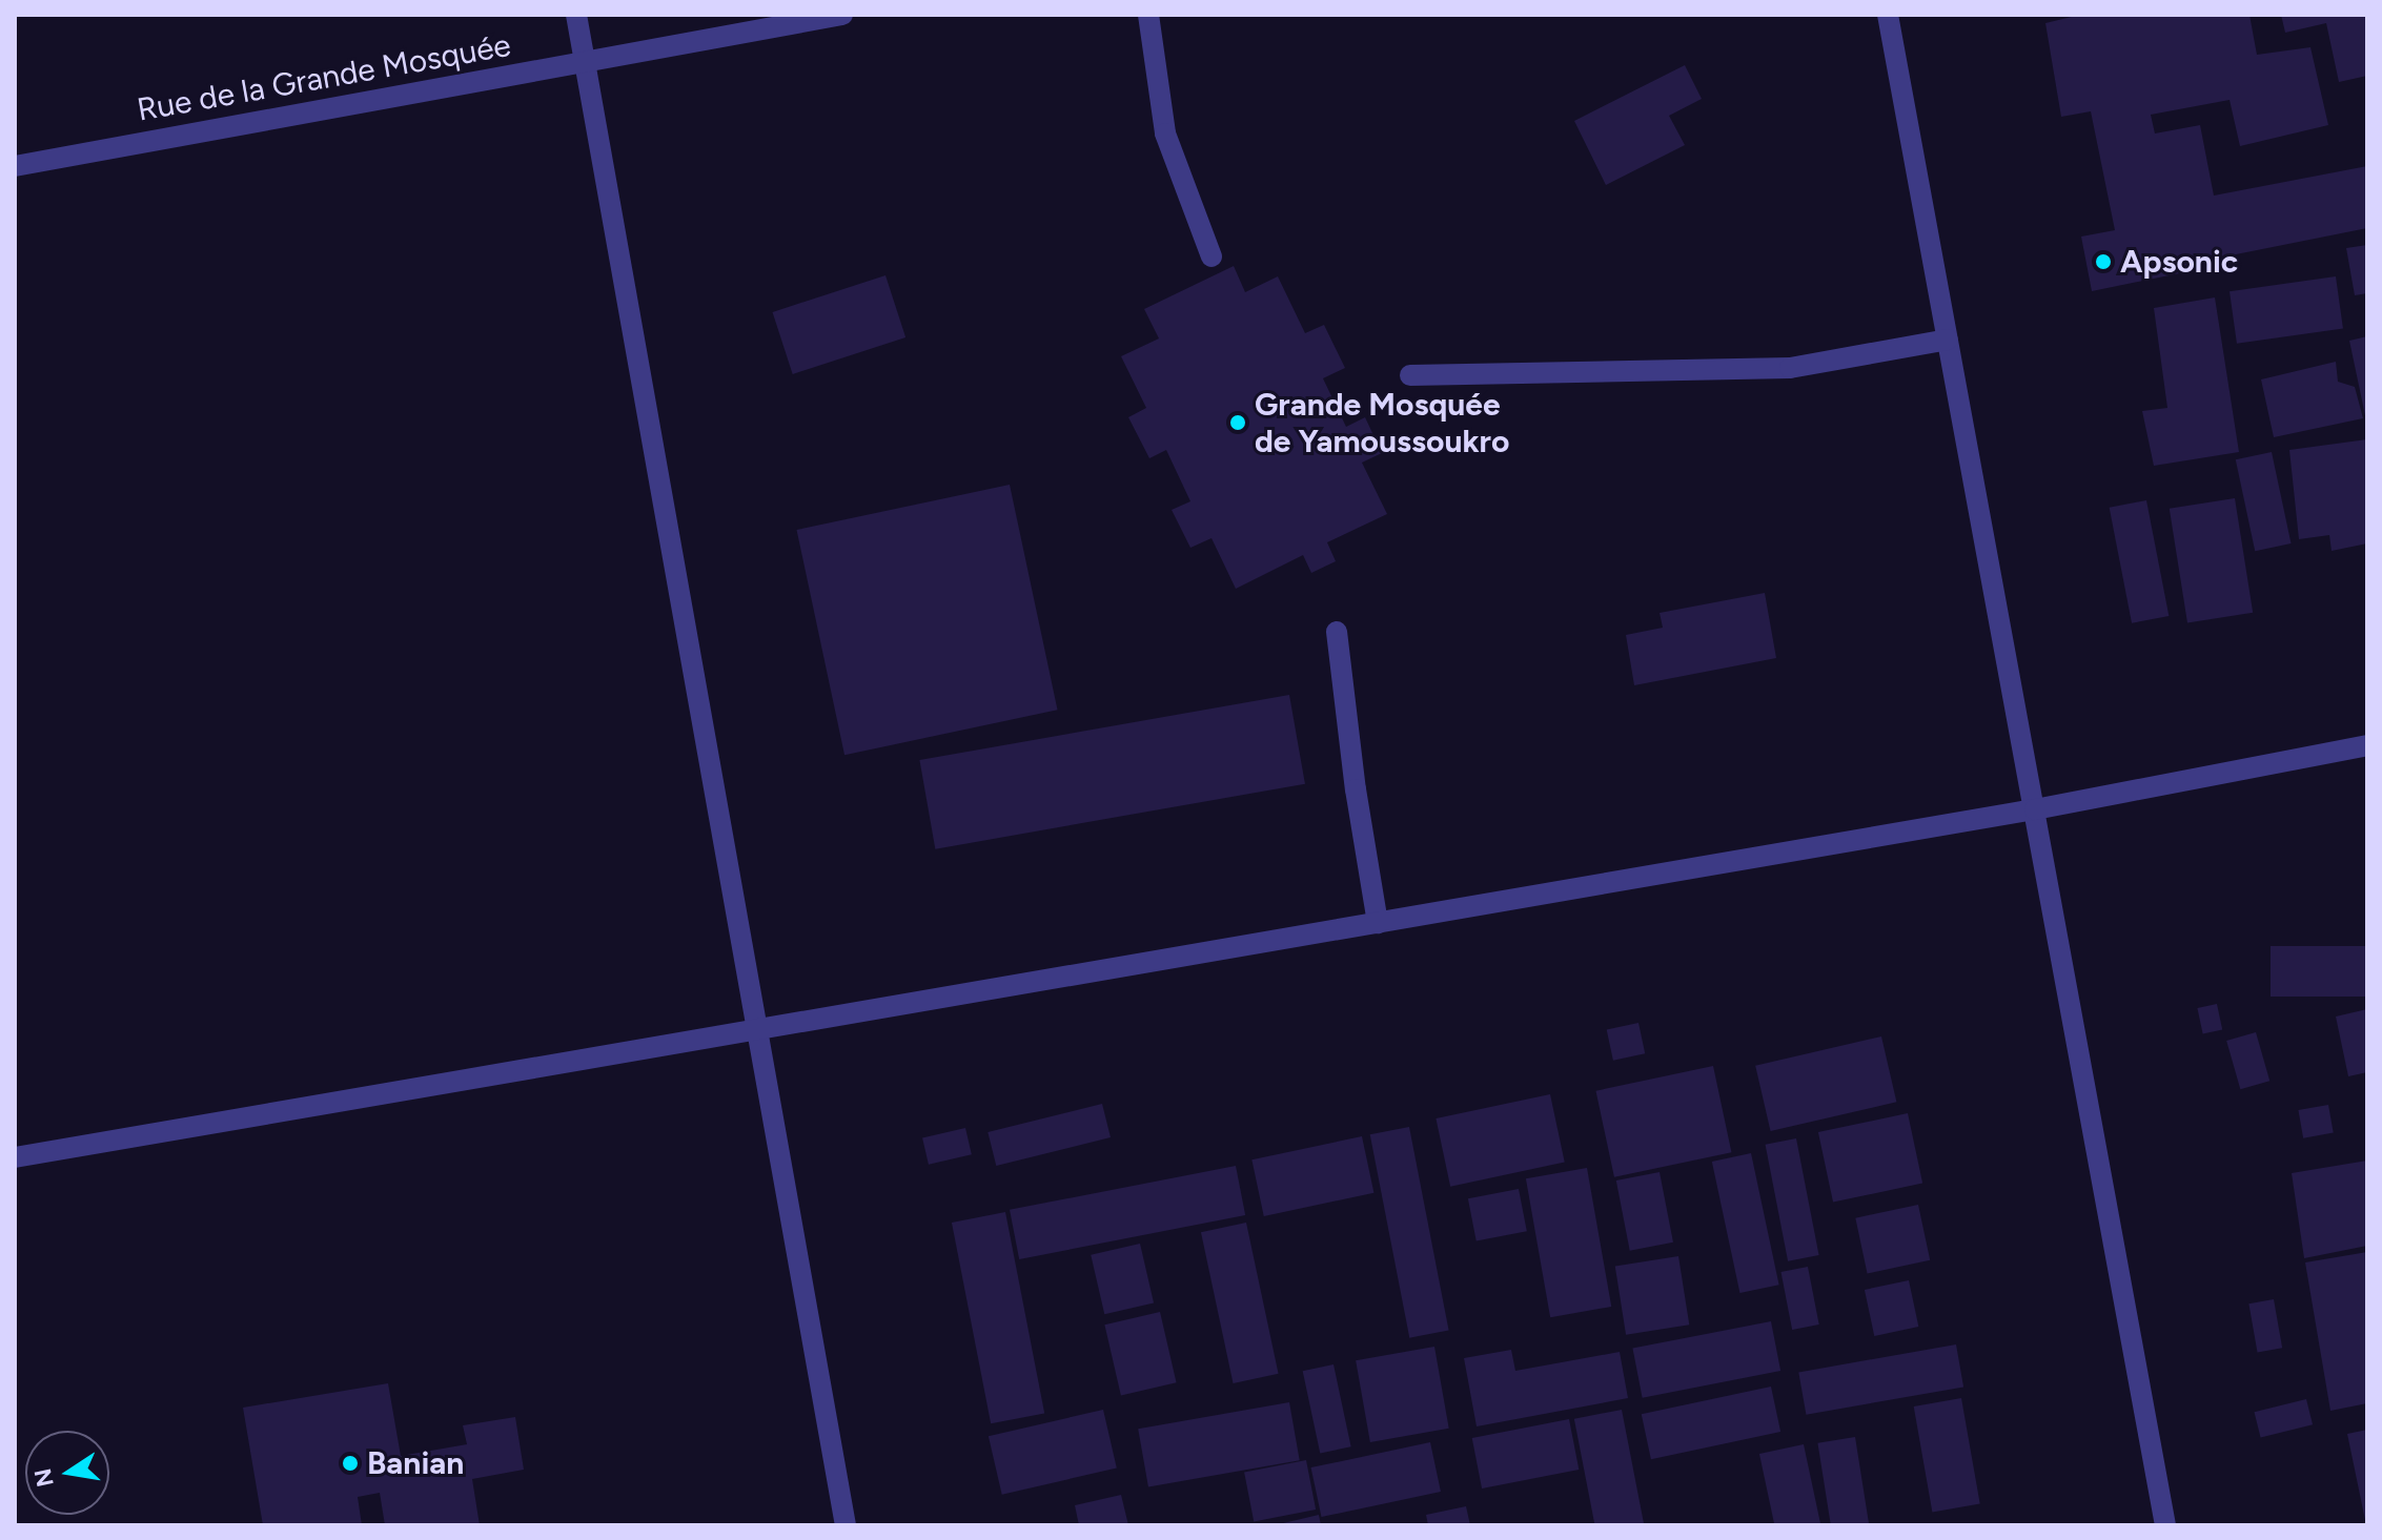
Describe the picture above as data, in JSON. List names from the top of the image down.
{
  "streets": {
    "street": ["Rue de la Grande Mosquée"]
  },
  "places": ["Apsonic", "Grande Mosquée de Yamoussoukro", "Banian"],
  "north": "left"
}
